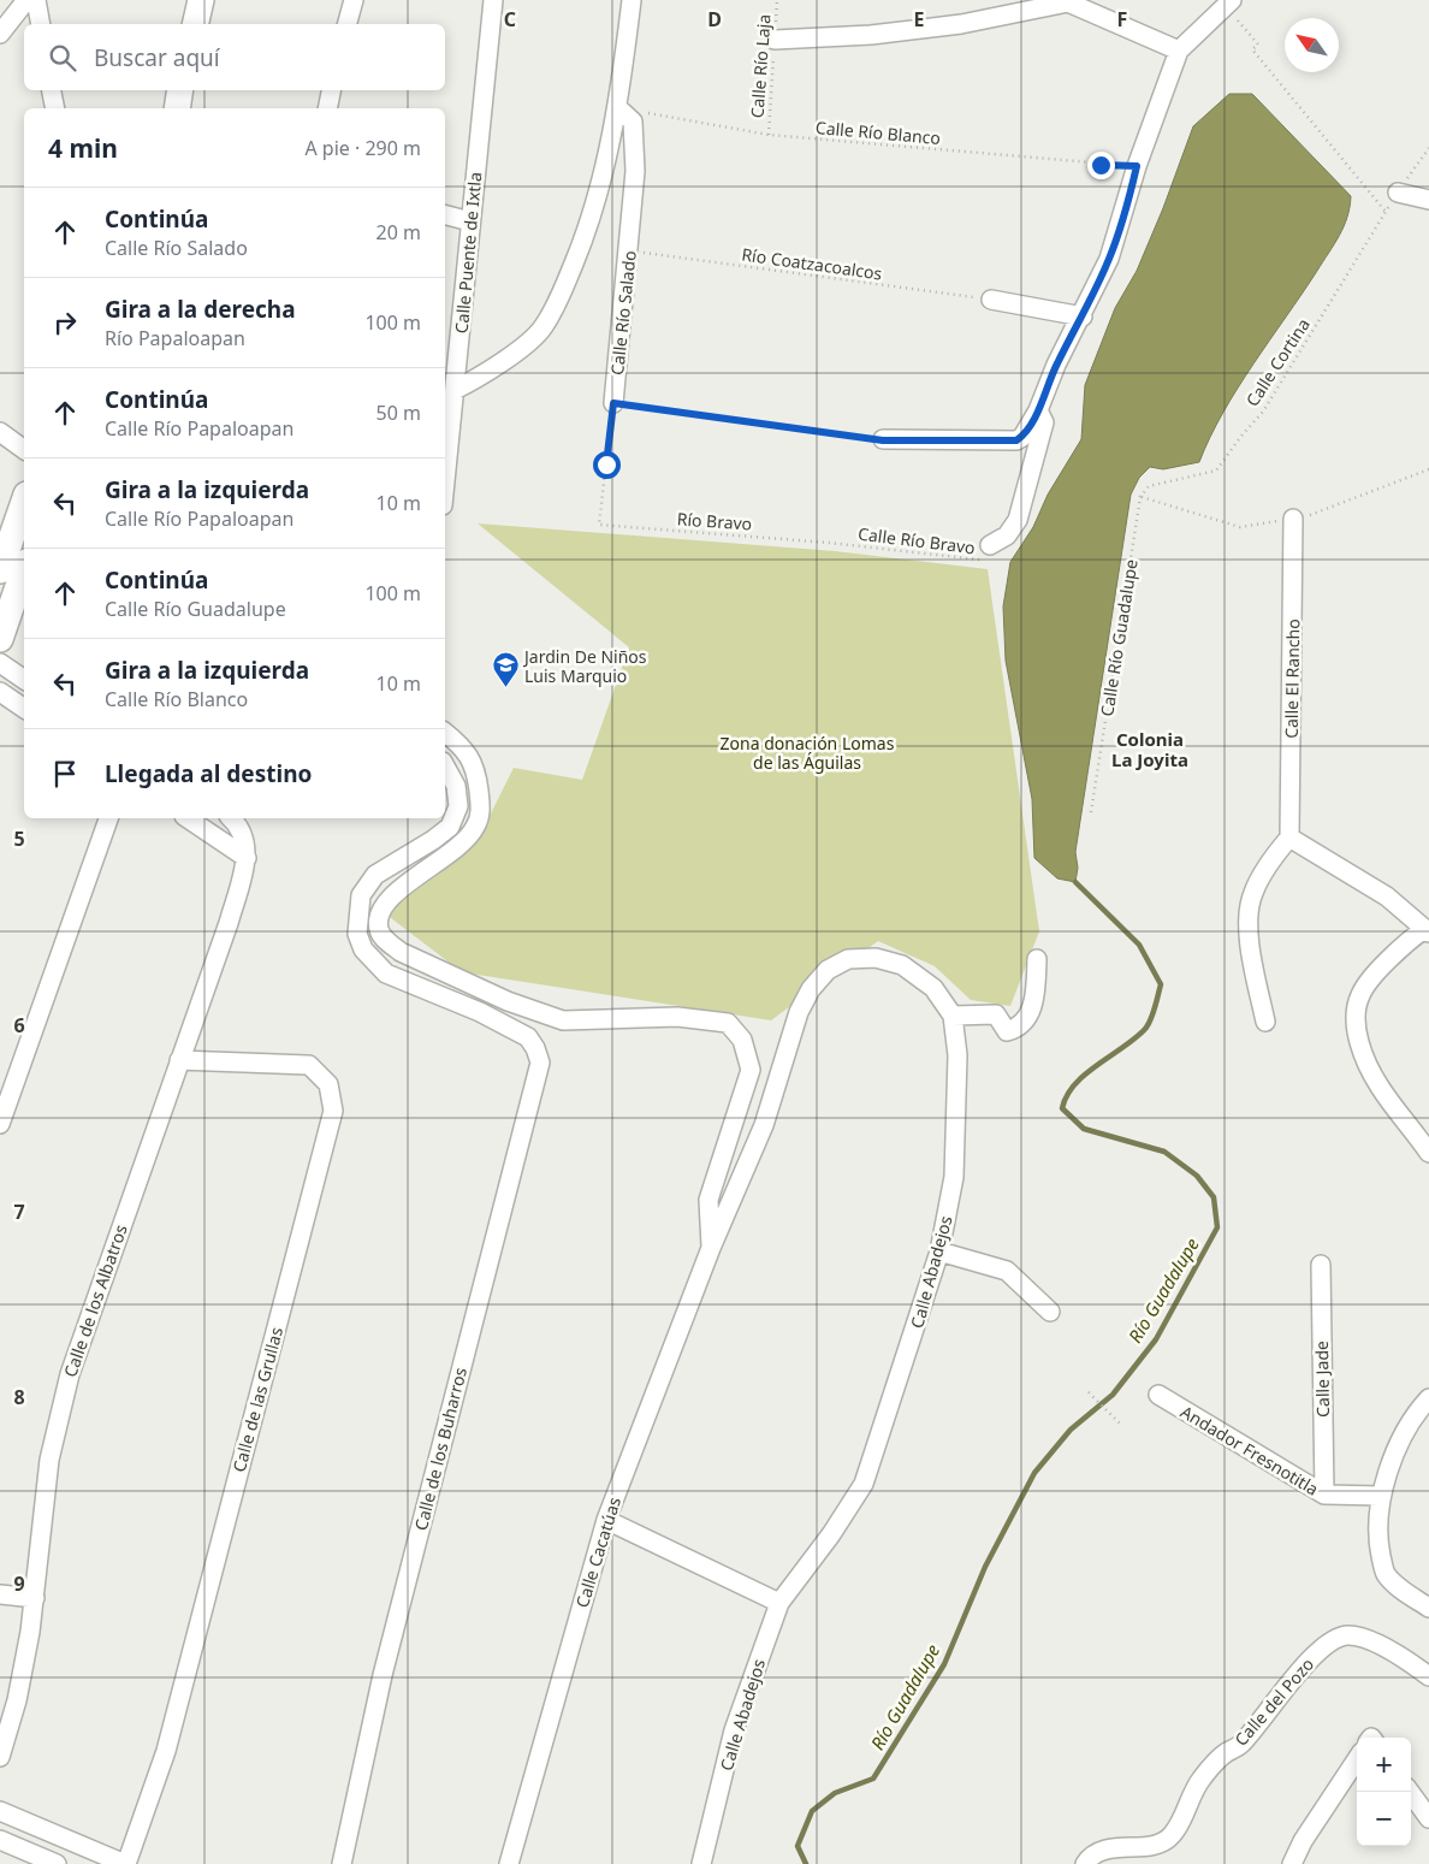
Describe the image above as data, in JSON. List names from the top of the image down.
{
  "streets": {
    "street": [
      "Calle Puente de Ixtla",
      "Calle Río Salado",
      "Calle El Rancho",
      "Calle Abadejos",
      "Calle de los Albatros",
      "Calle Jade",
      "Calle de las Grullas",
      "Calle de los Buharros",
      "Andador Fresnotitla",
      "Calle Cacatúas",
      "Calle del Pozo"
    ],
    "path": [
      "Calle Río Laja",
      "Calle Río Blanco",
      "Río Coatzacoalcos",
      "Calle Cortina",
      "Río Bravo",
      "Calle Río Bravo",
      "Calle Río Guadalupe"
    ]
  },
  "crossings": [
    ["Calle Río Laja", "Calle Río Blanco"],
    ["Calle Río Blanco", "Calle Río Salado"],
    ["Río Coatzacoalcos", "Calle Río Salado"],
    ["Calle Río Salado", "Río Bravo"],
    ["Calle Cortina", "Calle Río Guadalupe"],
    ["Río Bravo", "Calle Río Bravo"],
    ["Calle Abadejos", "Calle Cacatúas"],
    ["Calle de los Albatros", "Calle de las Grullas"],
    ["Calle Jade", "Andador Fresnotitla"]
  ],
  "districts": ["Colonia La Joyita"],
  "water": ["Río Guadalupe"],
  "parks": ["Zona donación Lomas de las Águilas"],
  "places": {
    "school or university": ["Jardin De Niños Luis Marquio"]
  },
  "north": "top left",
  "page": {
    "search": "Buscar aquí",
    "heading": ["4 min", "A pie · 290 m"],
    "list": [
      ["Continúa", "Calle Río Salado", "20 m"],
      ["Gira a la derecha", "Río Papaloapan", "100 m"],
      ["Continúa", "Calle Río Papaloapan", "50 m"],
      ["Gira a la izquierda", "Calle Río Papaloapan", "10 m"],
      ["Continúa", "Calle Río Guadalupe", "100 m"],
      ["Gira a la izquierda", "Calle Río Blanco", "10 m"],
      "Llegada al destino"
    ],
    "map_buttons": ["+", "−"]
  },
  "grid": {
    "columns": [
      "C",
      "D",
      "E",
      "F"
    ],
    "rows": [
      "5",
      "6",
      "7",
      "8",
      "9"
    ]
  }
}
